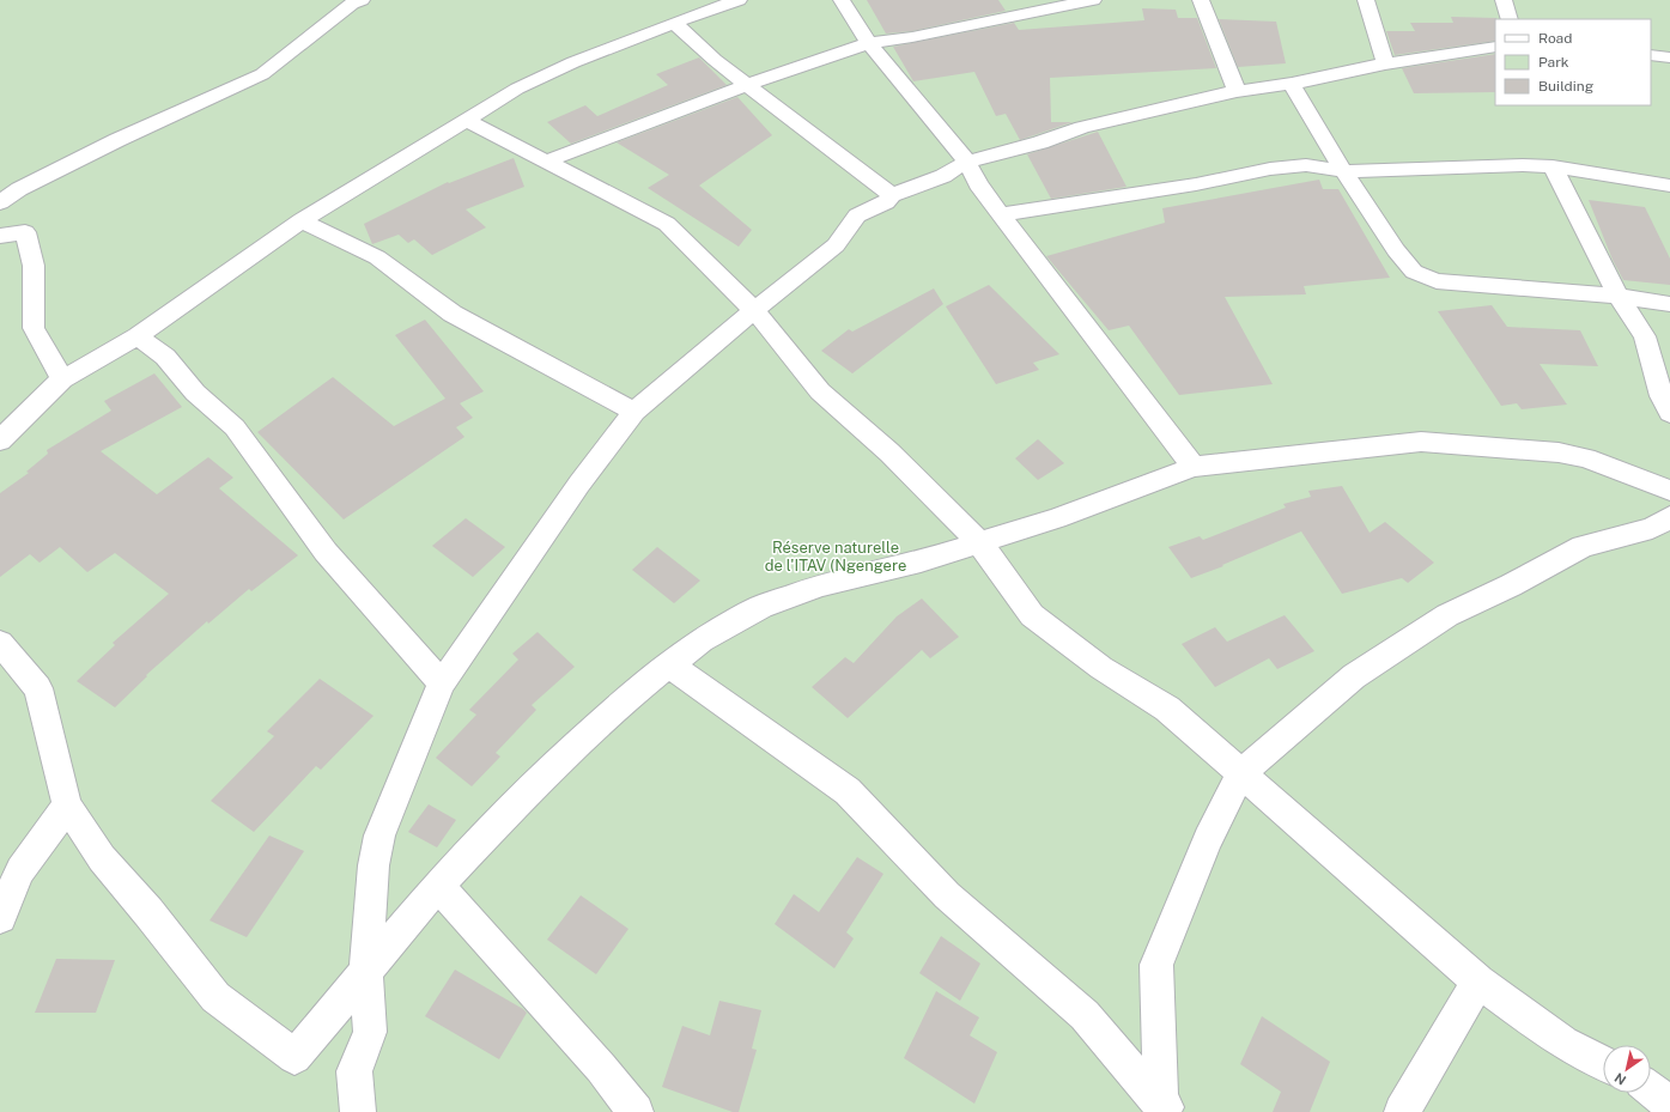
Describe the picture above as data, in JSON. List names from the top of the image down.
{
  "parks": ["Réserve naturelle de l'ITAV (Ngengere"],
  "legend": ["Road", "Park", "Building"],
  "north": "bottom left"
}
